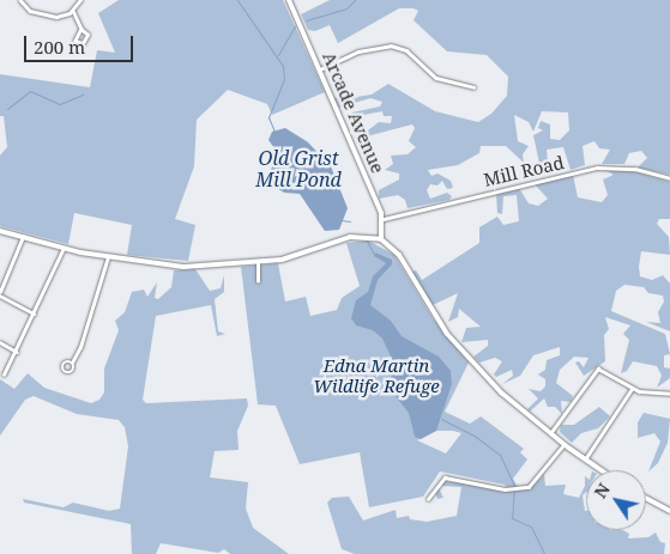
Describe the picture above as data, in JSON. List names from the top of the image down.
{
  "streets": {
    "main road": ["Arcade Avenue"],
    "street": ["Mill Road"]
  },
  "crossings": [
    ["Arcade Avenue", "Mill Road"]
  ],
  "water": ["Old Grist Mill Pond"],
  "parks": ["Edna Martin Wildlife Refuge"],
  "scale_bar": "200 m",
  "north": "top left"
}
